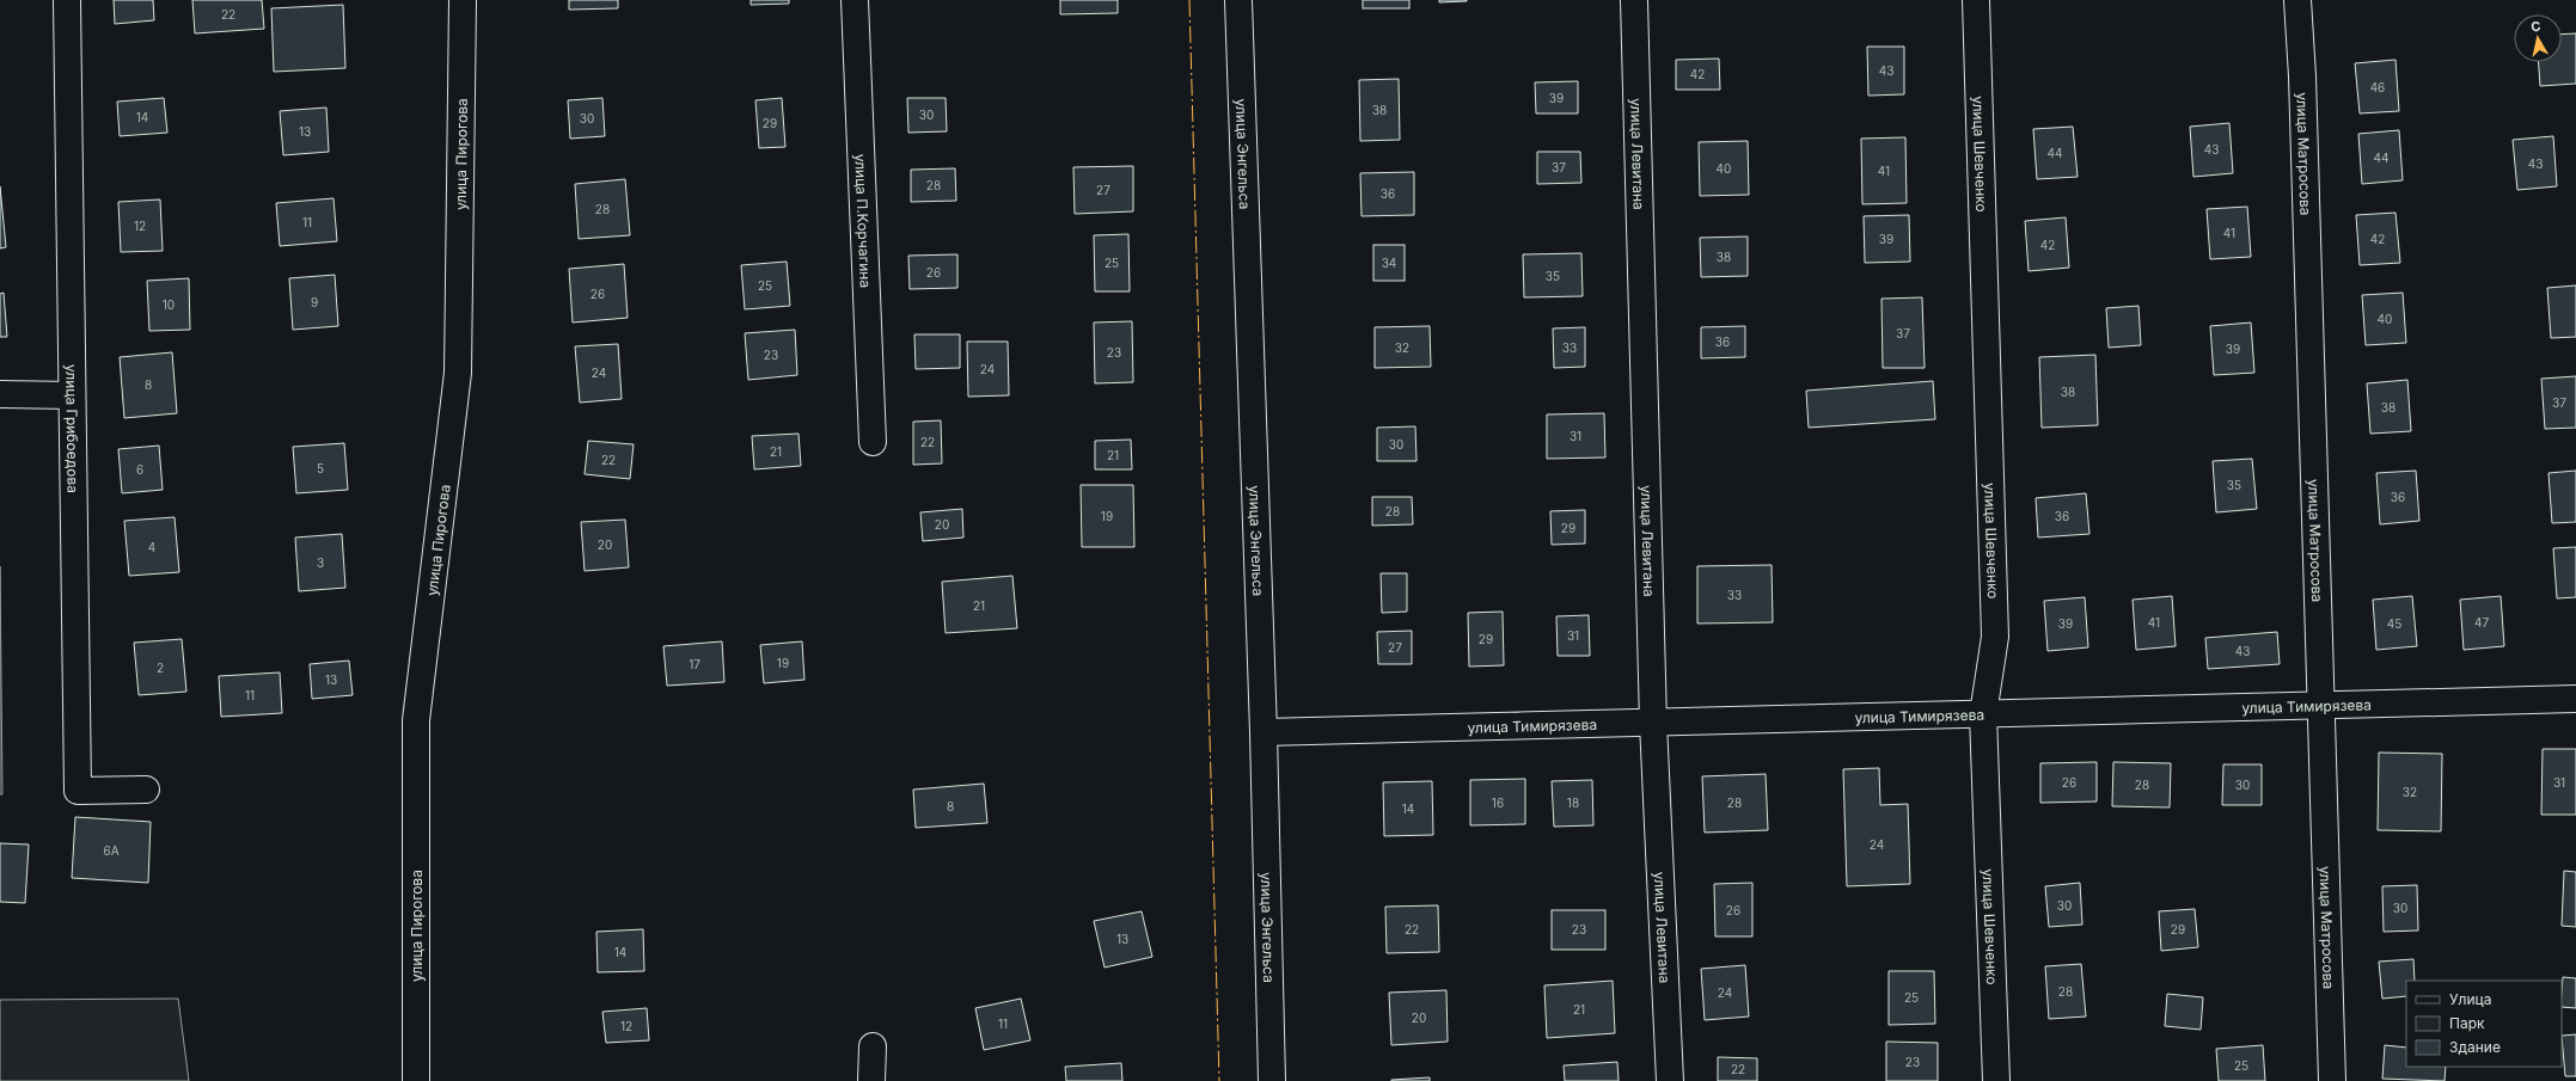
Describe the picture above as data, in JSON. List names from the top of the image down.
{
  "streets": {
    "street": [
      "улица Энгельса",
      "улица Левитана",
      "улица Шевченко",
      "улица Матросова",
      "улица Пирогова",
      "улица П.Корчагина",
      "улица Грибоедова",
      "улица Тимирязева"
    ]
  },
  "crossings": [
    ["улица Энгельса", "улица Тимирязева"],
    ["улица Левитана", "улица Тимирязева"],
    ["улица Шевченко", "улица Тимирязева"],
    ["улица Матросова", "улица Тимирязева"]
  ],
  "house_numbers": [
    "22",
    "43",
    "42",
    "46",
    "39",
    "38",
    "30",
    "14",
    "30",
    "29",
    "13",
    "43",
    "44",
    "44",
    "43",
    "37",
    "40",
    "41",
    "28",
    "27",
    "36",
    "28",
    "11",
    "12",
    "41",
    "39",
    "42",
    "42",
    "38",
    "25",
    "34",
    "26",
    "35",
    "25",
    "26",
    "9",
    "10",
    "40",
    "37",
    "36",
    "32",
    "33",
    "39",
    "23",
    "23",
    "24",
    "24",
    "8",
    "38",
    "37",
    "38",
    "31",
    "22",
    "30",
    "21",
    "21",
    "22",
    "5",
    "6",
    "35",
    "36",
    "28",
    "19",
    "36",
    "20",
    "29",
    "20",
    "4",
    "3",
    "33",
    "21",
    "41",
    "47",
    "39",
    "45",
    "31",
    "29",
    "27",
    "43",
    "19",
    "17",
    "2",
    "13",
    "11",
    "26",
    "31",
    "28",
    "30",
    "32",
    "16",
    "18",
    "28",
    "8",
    "14",
    "24",
    "6А",
    "30",
    "30",
    "26",
    "22",
    "23",
    "29",
    "13",
    "14",
    "28",
    "24",
    "25",
    "21",
    "20",
    "11",
    "12",
    "23",
    "25",
    "22"
  ],
  "legend": ["Улица", "Парк", "Здание"],
  "north": "top"
}
